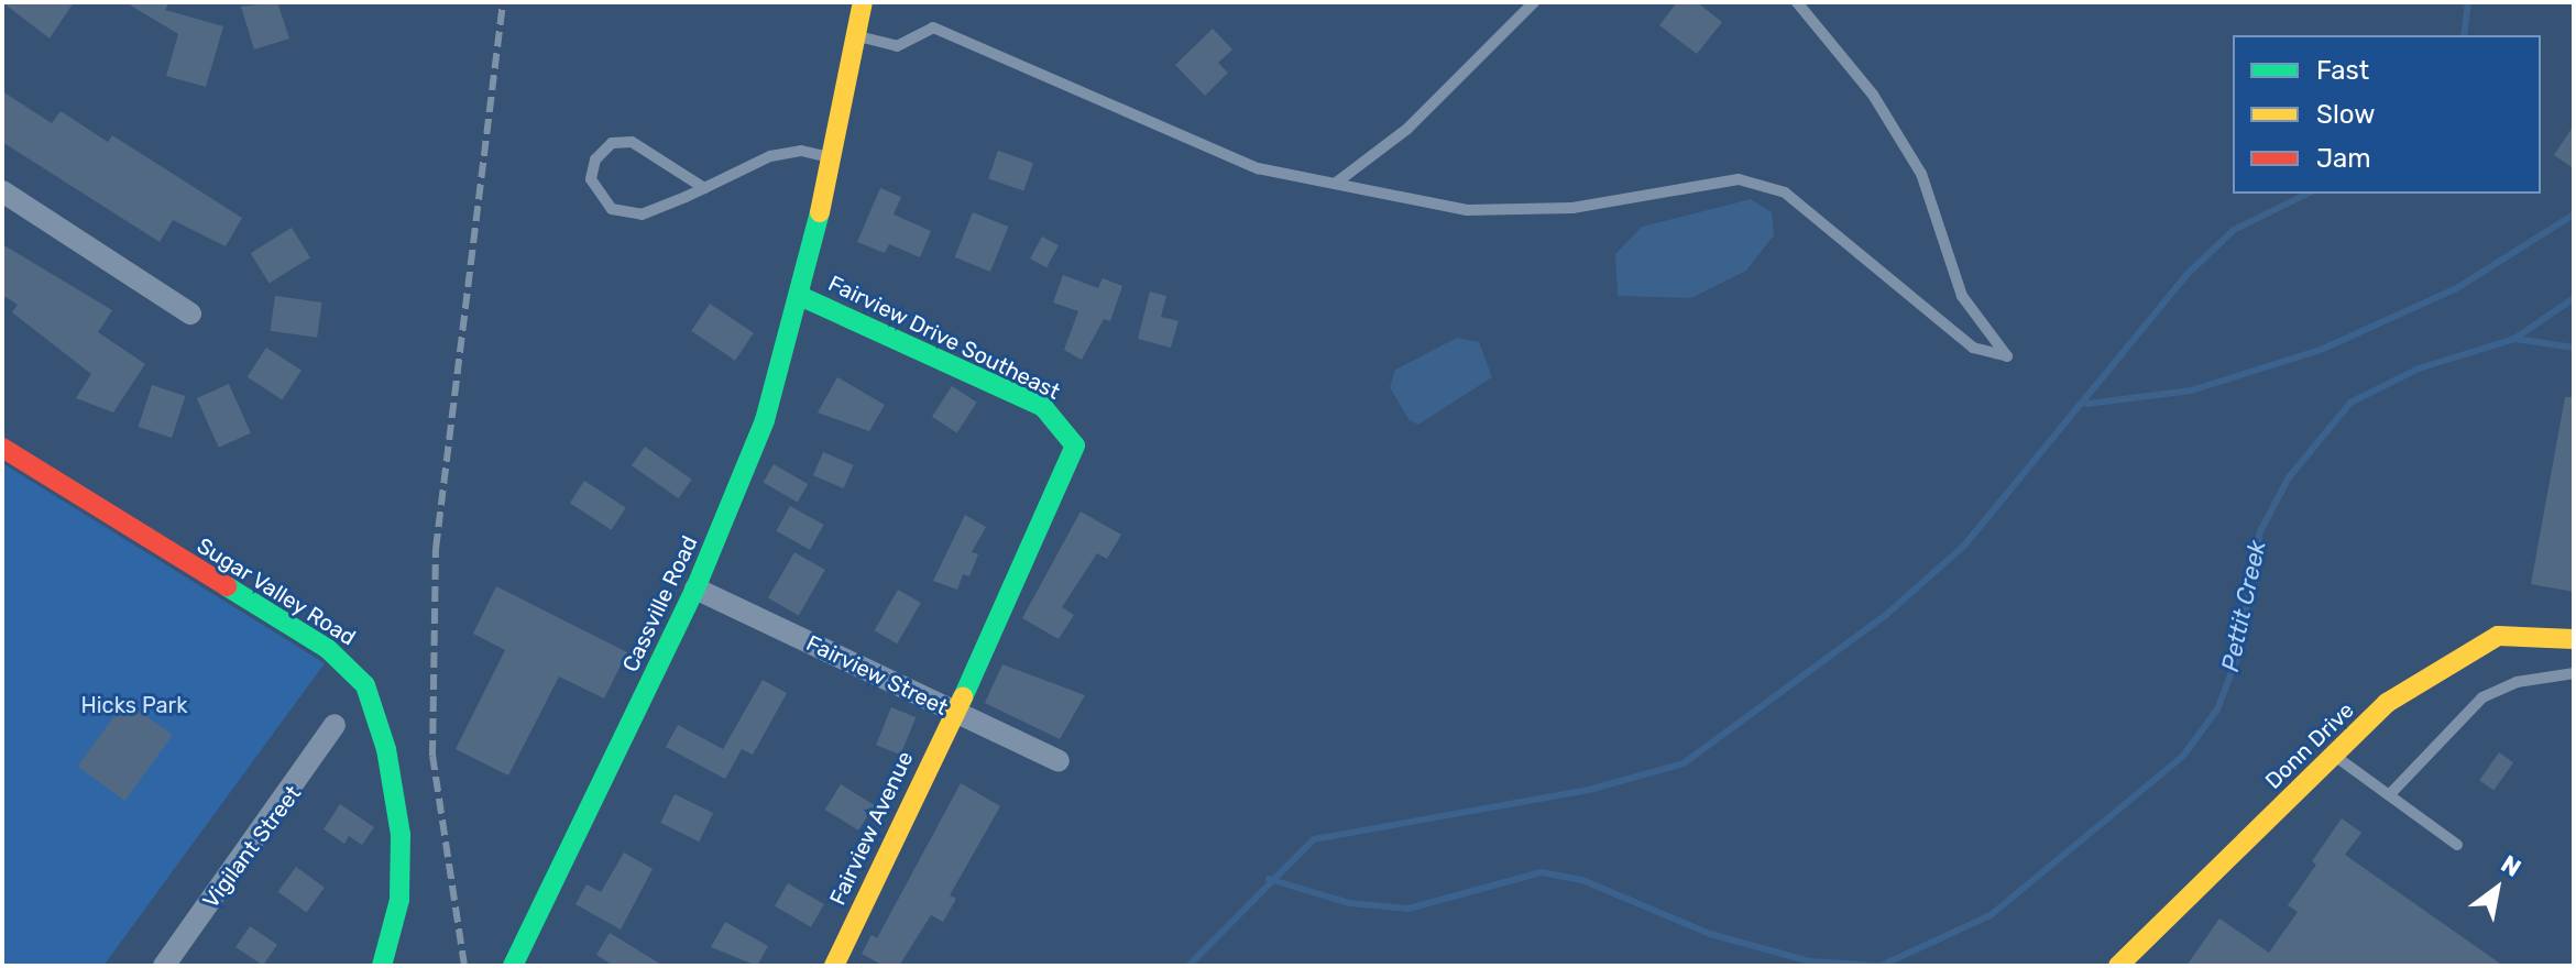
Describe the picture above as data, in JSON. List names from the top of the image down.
{
  "streets": {
    "street": [
      "Fairview Drive Southeast",
      "Sugar Valley Road",
      "Cassville Road",
      "Fairview Street",
      "Donn Drive",
      "Fairview Avenue",
      "Vigilant Street"
    ]
  },
  "crossings": [
    ["Fairview Drive Southeast", "Cassville Road"],
    ["Fairview Drive Southeast", "Fairview Street"],
    ["Fairview Drive Southeast", "Fairview Avenue"],
    ["Cassville Road", "Fairview Street"],
    ["Fairview Street", "Fairview Avenue"]
  ],
  "water": ["Pettit Creek"],
  "parks": ["Hicks Park"],
  "legend": ["Fast", "Slow", "Jam"],
  "north": "top right"
}
